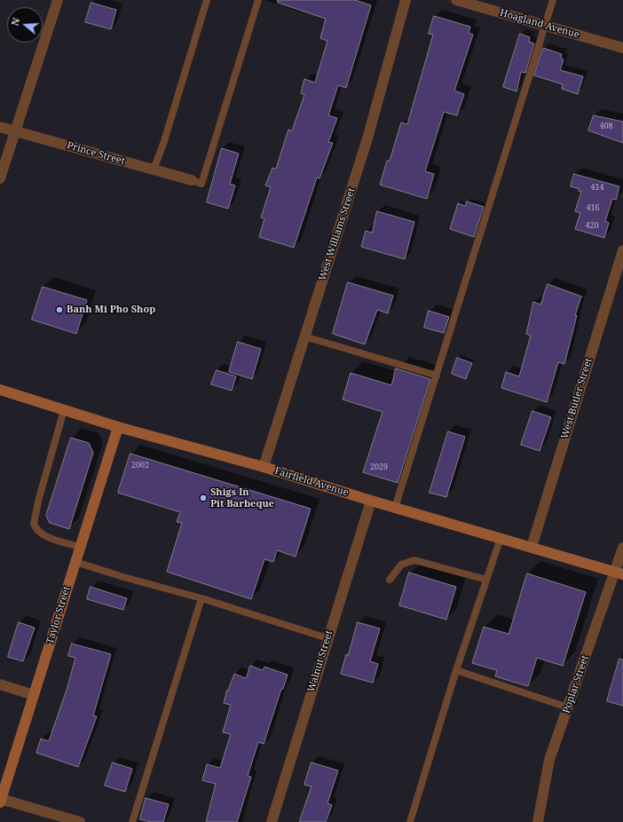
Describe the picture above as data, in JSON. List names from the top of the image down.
{
  "streets": {
    "main road": ["Fairfield Avenue", "Taylor Street"],
    "street": [
      "Hoagland Avenue",
      "Prince Street",
      "West Williams Street",
      "West Butler Street",
      "Walnut Street",
      "Poplar Street"
    ]
  },
  "crossings": [
    ["West Williams Street", "Fairfield Avenue"],
    ["West Butler Street", "Fairfield Avenue"],
    ["Fairfield Avenue", "Taylor Street"],
    ["Fairfield Avenue", "Walnut Street"],
    ["Fairfield Avenue", "Poplar Street"]
  ],
  "places": ["Banh Mi Pho Shop", "Shigs In Pit Barbeque"],
  "house_numbers": [
    "408",
    "414",
    "416",
    "420",
    "2002",
    "2029"
  ],
  "north": "left"
}
